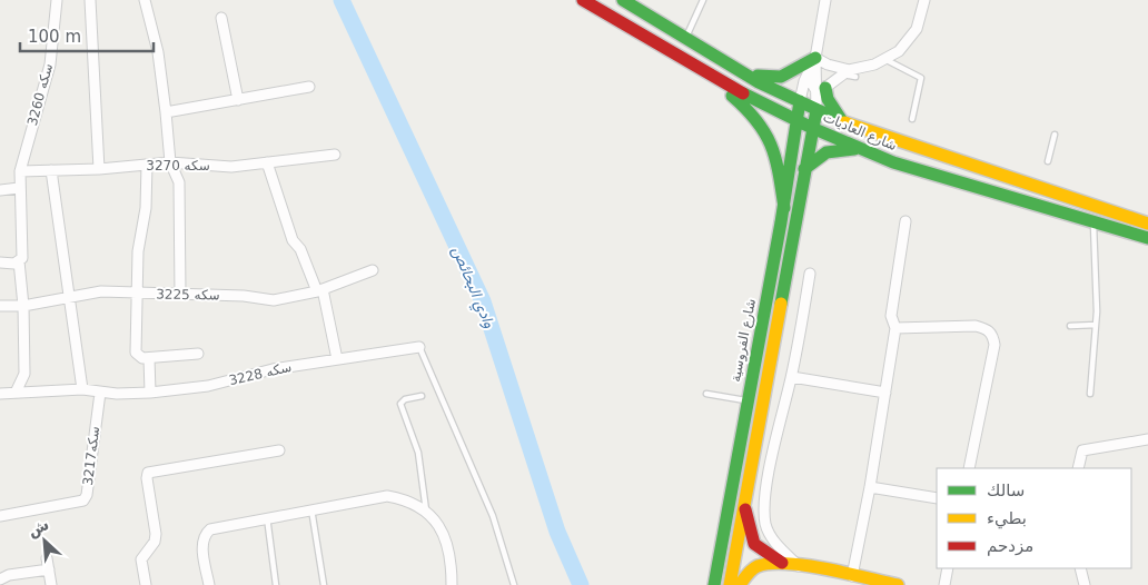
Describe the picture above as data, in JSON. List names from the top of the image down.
{
  "streets": {
    "main road": ["شارع العاديات", "شارع الفروسية"],
    "street": [
      "سكه 3260",
      "سكه 3270",
      "سكه 3225",
      "سكه 3228",
      "سكه3217"
    ]
  },
  "crossings": [
    ["سكه 3260", "سكه 3270"],
    ["سكه 3260", "سكه 3225"],
    ["سكه 3260", "سكه 3228"],
    ["شارع العاديات", "شارع الفروسية"],
    ["سكه 3228", "سكه3217"]
  ],
  "water": ["وادي البحائص"],
  "legend": ["سالك", "بطيء", "مزدحم"],
  "scale_bar": "100 m",
  "north": "top left"
}
